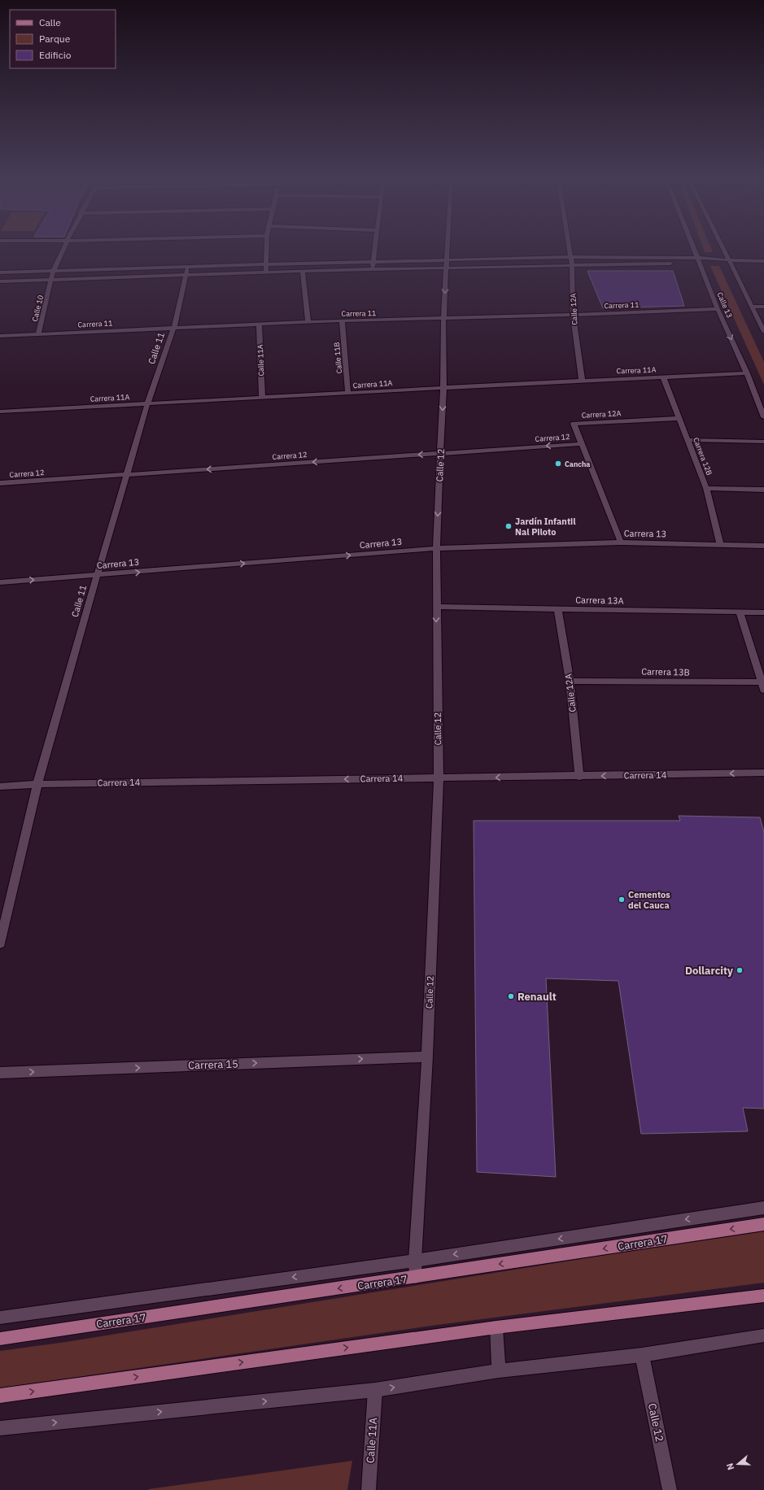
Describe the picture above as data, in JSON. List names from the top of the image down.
{
  "streets": {
    "main road": ["Carrera 17"],
    "street": [
      "Carrera 11",
      "Calle 13",
      "Calle 10",
      "Calle 12A",
      "Calle 11",
      "Calle 11B",
      "Calle 11A",
      "Carrera 11A",
      "Carrera 12A",
      "Carrera 12",
      "Carrera 12B",
      "Calle 12",
      "Carrera 13",
      "Carrera 13A",
      "Carrera 13B",
      "Carrera 14",
      "Carrera 15"
    ]
  },
  "crossings": [
    ["Carrera 11", "Calle 13"],
    ["Carrera 11", "Calle 10"],
    ["Carrera 11", "Calle 12A"],
    ["Carrera 11", "Calle 11"],
    ["Carrera 11", "Calle 11B"],
    ["Carrera 11", "Calle 11A"],
    ["Carrera 11", "Calle 12"],
    ["Calle 13", "Carrera 11A"],
    ["Calle 12A", "Carrera 11A"],
    ["Calle 12A", "Carrera 13A"],
    ["Calle 12A", "Carrera 13B"],
    ["Calle 12A", "Carrera 14"],
    ["Calle 11", "Carrera 11A"],
    ["Calle 11", "Carrera 12"],
    ["Calle 11", "Carrera 13"],
    ["Calle 11", "Carrera 14"],
    ["Calle 11B", "Carrera 11A"],
    ["Calle 11A", "Carrera 11A"],
    ["Carrera 11A", "Carrera 12B"],
    ["Carrera 11A", "Calle 12"],
    ["Carrera 12A", "Carrera 12"],
    ["Carrera 12A", "Carrera 12B"],
    ["Carrera 12A", "Carrera 13"],
    ["Carrera 12", "Calle 12"],
    ["Carrera 12B", "Carrera 13"],
    ["Calle 12", "Carrera 13"],
    ["Calle 12", "Carrera 13A"],
    ["Calle 12", "Carrera 14"],
    ["Calle 12", "Carrera 15"],
    ["Calle 12", "Carrera 17"]
  ],
  "one_way": [
    "Carrera 12",
    "Carrera 13",
    "Carrera 14",
    "Carrera 15",
    "Carrera 17"
  ],
  "places": [
    "Cancha",
    "Jardín Infantil Nal Piloto",
    "Cementos del Cauca",
    "Dollarcity",
    "Renault"
  ],
  "legend": ["Calle", "Parque", "Edificio"],
  "north": "left"
}
